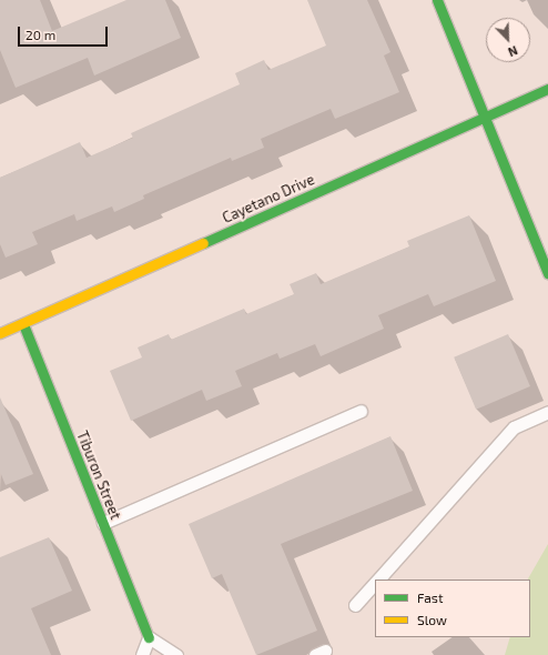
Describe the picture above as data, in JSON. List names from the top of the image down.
{
  "streets": {
    "street": ["Cayetano Drive", "Tiburon Street"]
  },
  "crossings": [
    ["Cayetano Drive", "Tiburon Street"]
  ],
  "legend": ["Fast", "Slow"],
  "scale_bar": "20 m",
  "north": "bottom right"
}
